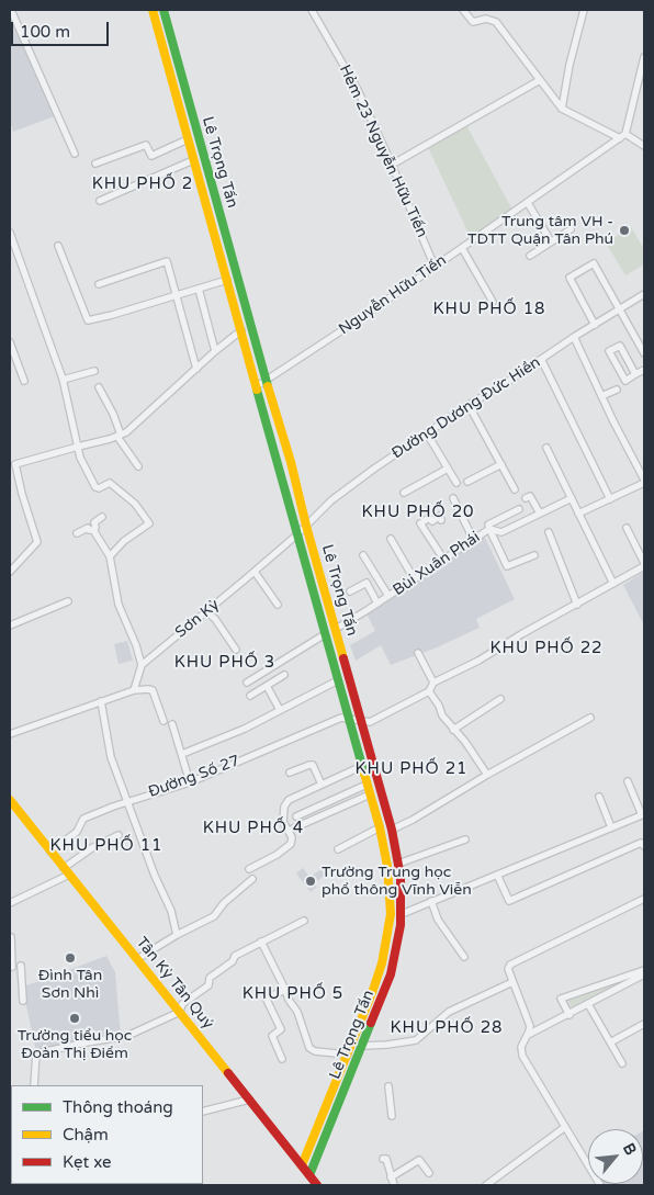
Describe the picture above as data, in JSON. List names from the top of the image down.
{
  "streets": {
    "main road": ["Lê Trọng Tấn", "Tân Kỳ Tân Quý"],
    "street": [
      "Hẻm 23 Nguyễn Hữu Tiến",
      "Nguyễn Hữu Tiến",
      "Đường Dương Đức Hiền",
      "Bùi Xuân Phái",
      "Sơn Kỳ",
      "Đường Số 27"
    ]
  },
  "crossings": [
    ["Hẻm 23 Nguyễn Hữu Tiến", "Nguyễn Hữu Tiến"],
    ["Lê Trọng Tấn", "Nguyễn Hữu Tiến"],
    ["Lê Trọng Tấn", "Đường Dương Đức Hiền"],
    ["Lê Trọng Tấn", "Bùi Xuân Phái"],
    ["Lê Trọng Tấn", "Sơn Kỳ"],
    ["Lê Trọng Tấn", "Đường Số 27"],
    ["Lê Trọng Tấn", "Tân Kỳ Tân Quý"],
    ["Đường Dương Đức Hiền", "Sơn Kỳ"],
    ["Đường Số 27", "Tân Kỳ Tân Quý"]
  ],
  "districts": [
    "KHU PHỐ 2",
    "KHU PHỐ 18",
    "KHU PHỐ 20",
    "KHU PHỐ 22",
    "KHU PHỐ 3",
    "KHU PHỐ 21",
    "KHU PHỐ 4",
    "KHU PHỐ 11",
    "KHU PHỐ 5",
    "KHU PHỐ 28"
  ],
  "places": [
    "Trung tâm VH - TDTT Quận Tân Phú",
    "Trường Trung học phổ thông Vĩnh Viễn",
    "Đình Tân Sơn Nhì",
    "Trường tiểu học Đoàn Thị Điểm"
  ],
  "legend": ["Thông thoáng", "Chậm", "Kẹt xe"],
  "scale_bar": "100 m",
  "north": "top right"
}
